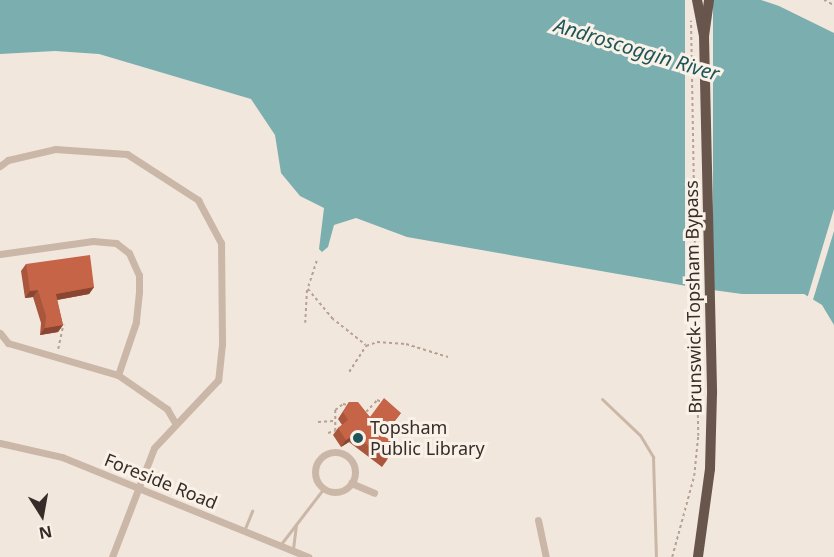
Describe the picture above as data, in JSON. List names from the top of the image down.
{
  "streets": {
    "highway": ["Brunswick-Topsham Bypass"],
    "street": ["Foreside Road"]
  },
  "water": ["Androscoggin River"],
  "places": ["Topsham Public Library"],
  "north": "bottom"
}
